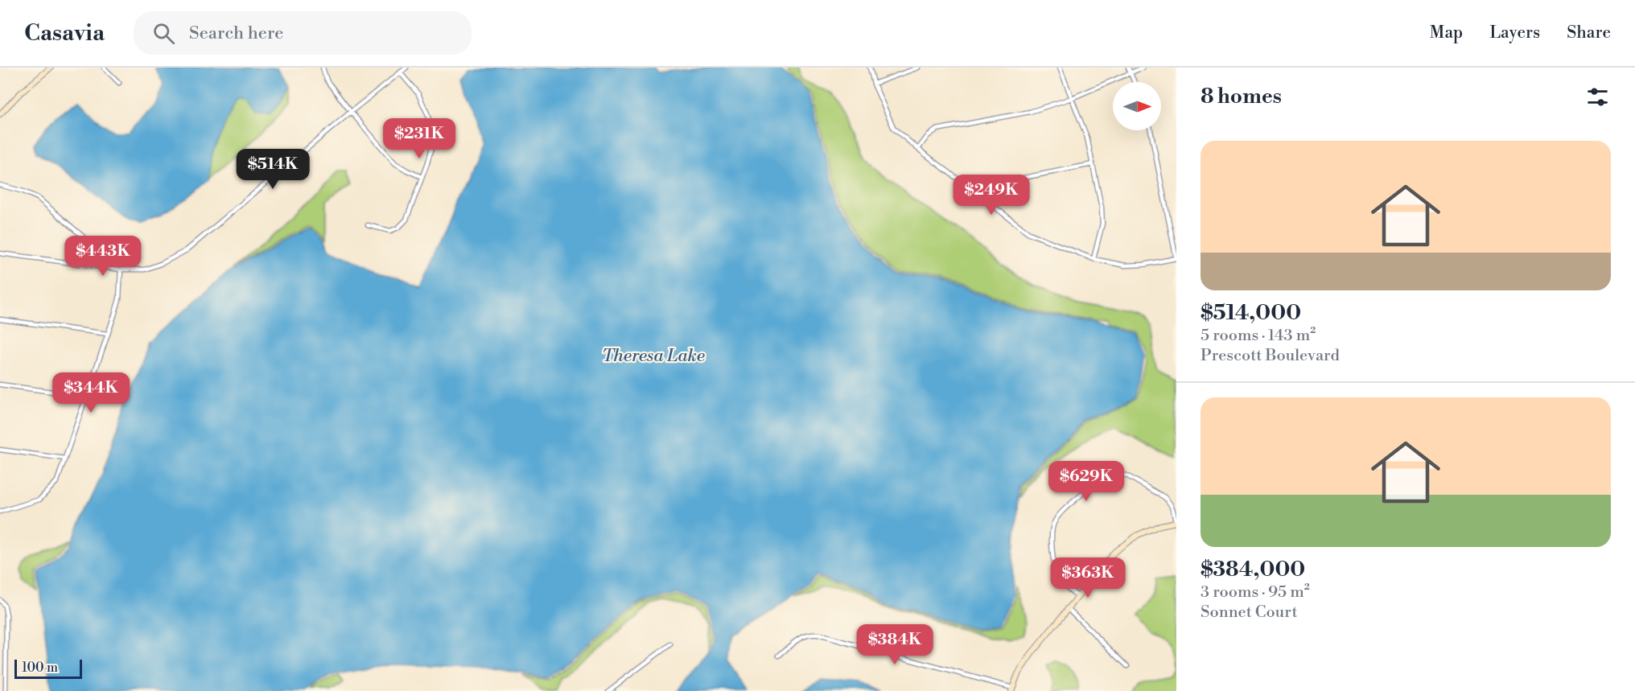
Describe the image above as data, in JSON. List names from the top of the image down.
{
  "water": ["Theresa Lake"],
  "scale_bar": "100 m",
  "north": "right",
  "page": {
    "header": "Casavia",
    "search": "Search here",
    "nav": ["Map", "Layers", "Share"],
    "heading": "8 homes",
    "price": [
      "$231K",
      "$514K",
      "$249K",
      "$443K",
      "$344K",
      "$629K",
      "$363K",
      "$384K"
    ],
    "list": [
      {
        "name": "$514,000",
        "note": "5 rooms · 143 m² · Prescott Boulevard"
      },
      {
        "name": "$384,000",
        "note": "3 rooms · 95 m² · Sonnet Court"
      }
    ],
    "scale": "100 m"
  }
}
